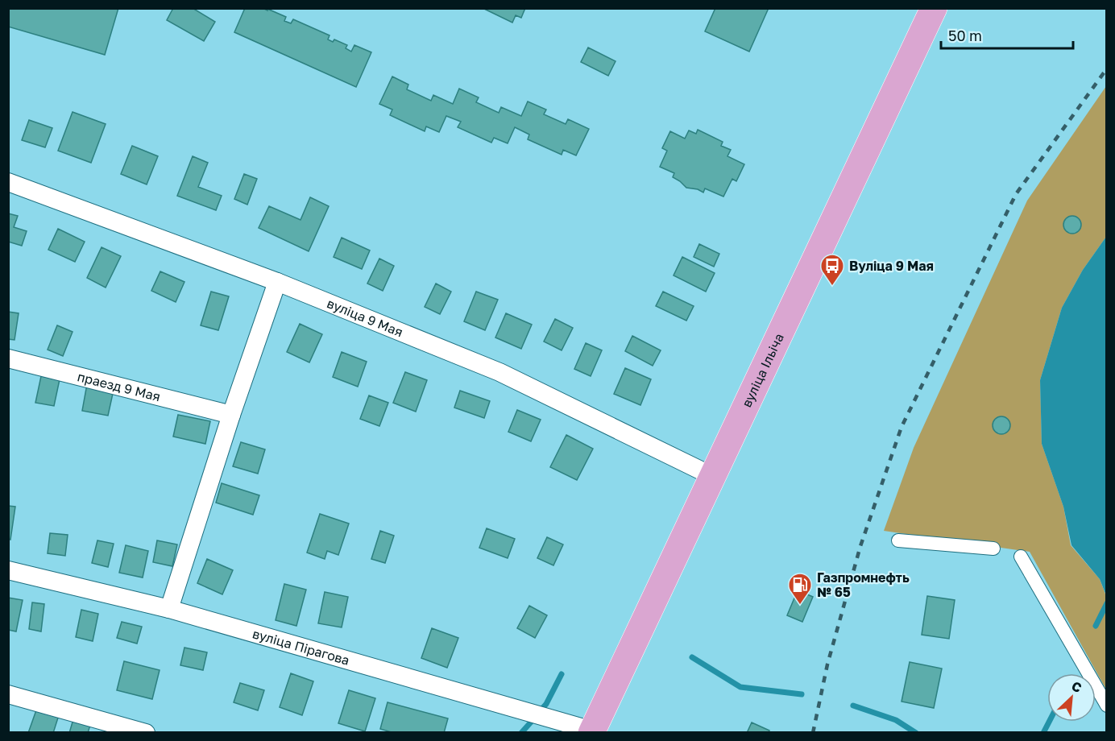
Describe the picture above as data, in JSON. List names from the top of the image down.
{
  "streets": {
    "main road": ["вуліца Ільіча"],
    "street": ["вуліца 9 Мая", "праезд 9 Мая", "вуліца Пірагова"]
  },
  "crossings": [
    ["вуліца 9 Мая", "вуліца Ільіча"],
    ["вуліца Ільіча", "вуліца Пірагова"]
  ],
  "places": {
    "bus stop": ["Вуліца 9 Мая"],
    "fuel station": ["Газпромнефть № 65"]
  },
  "scale_bar": "50 m",
  "north": "top right"
}
